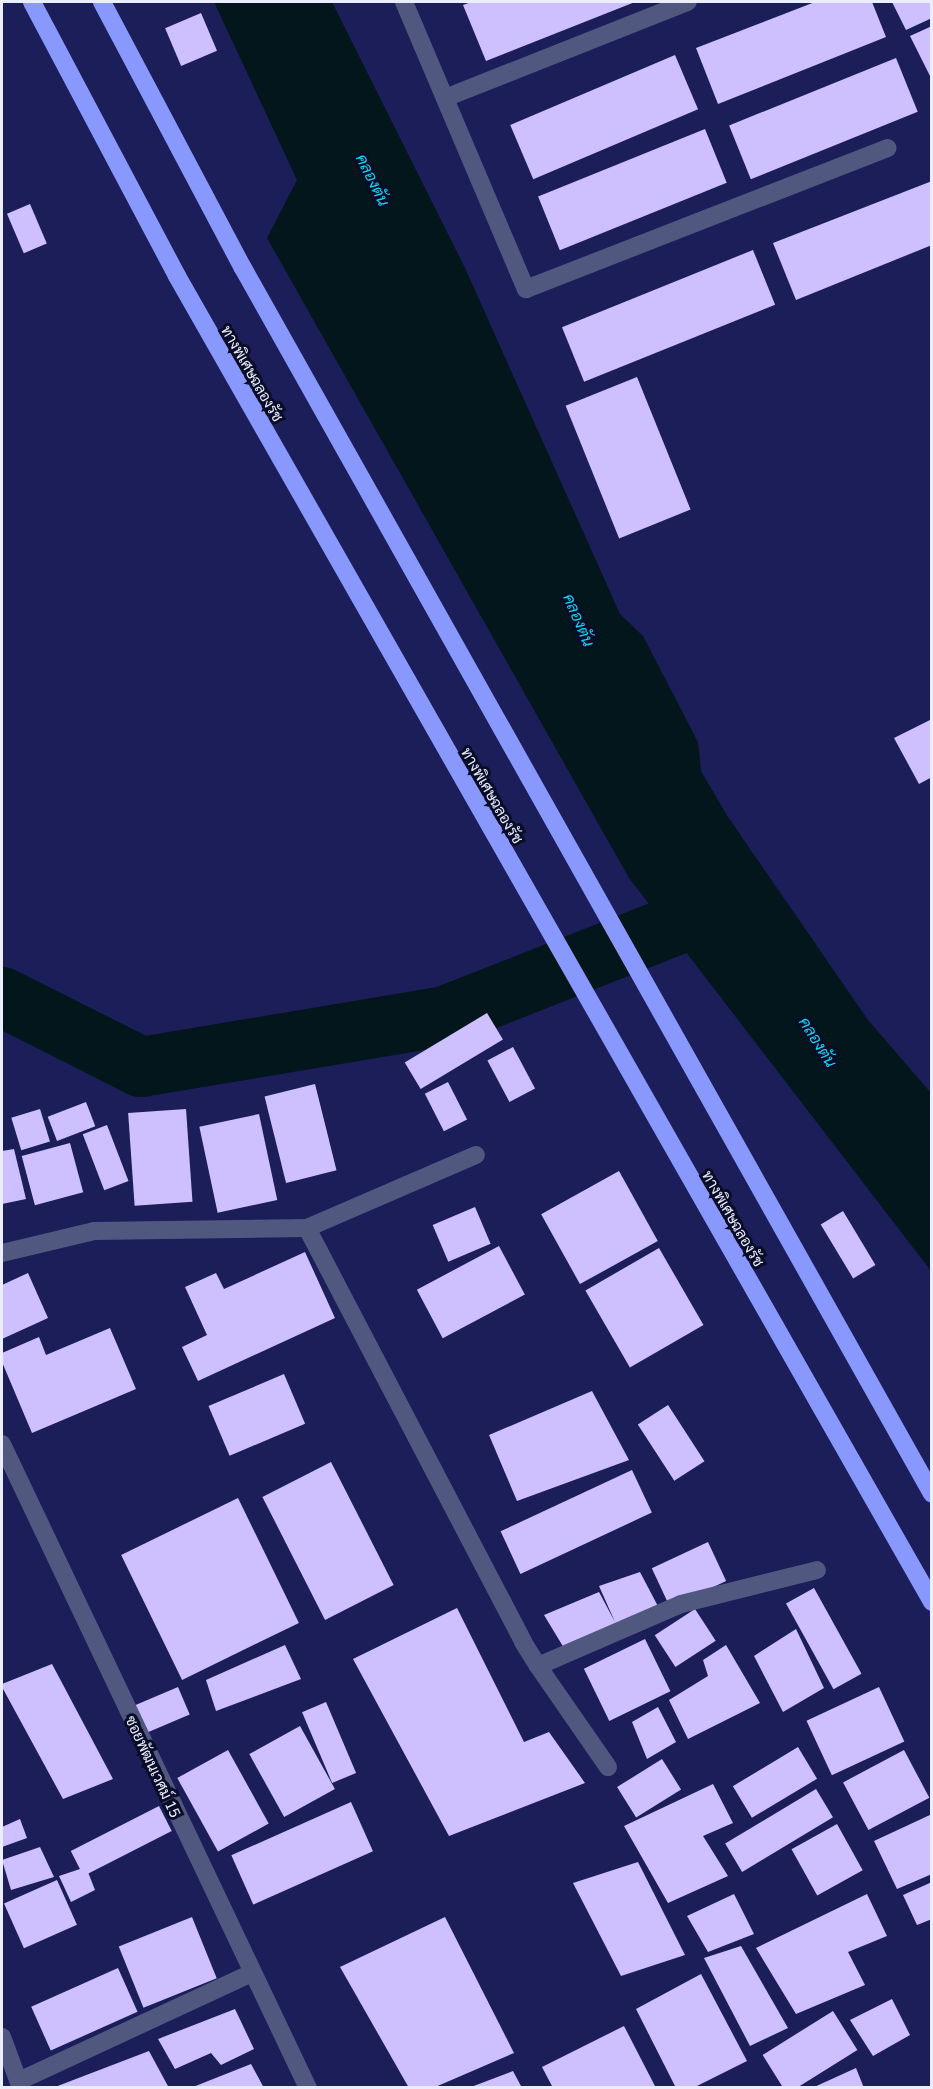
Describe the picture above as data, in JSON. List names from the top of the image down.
{
  "streets": {
    "highway": ["ทางพิเศษฉลองรัช"],
    "street": ["ซอยพัฒนเวศม์ 15"]
  },
  "water": ["คลองตัน"]
}
